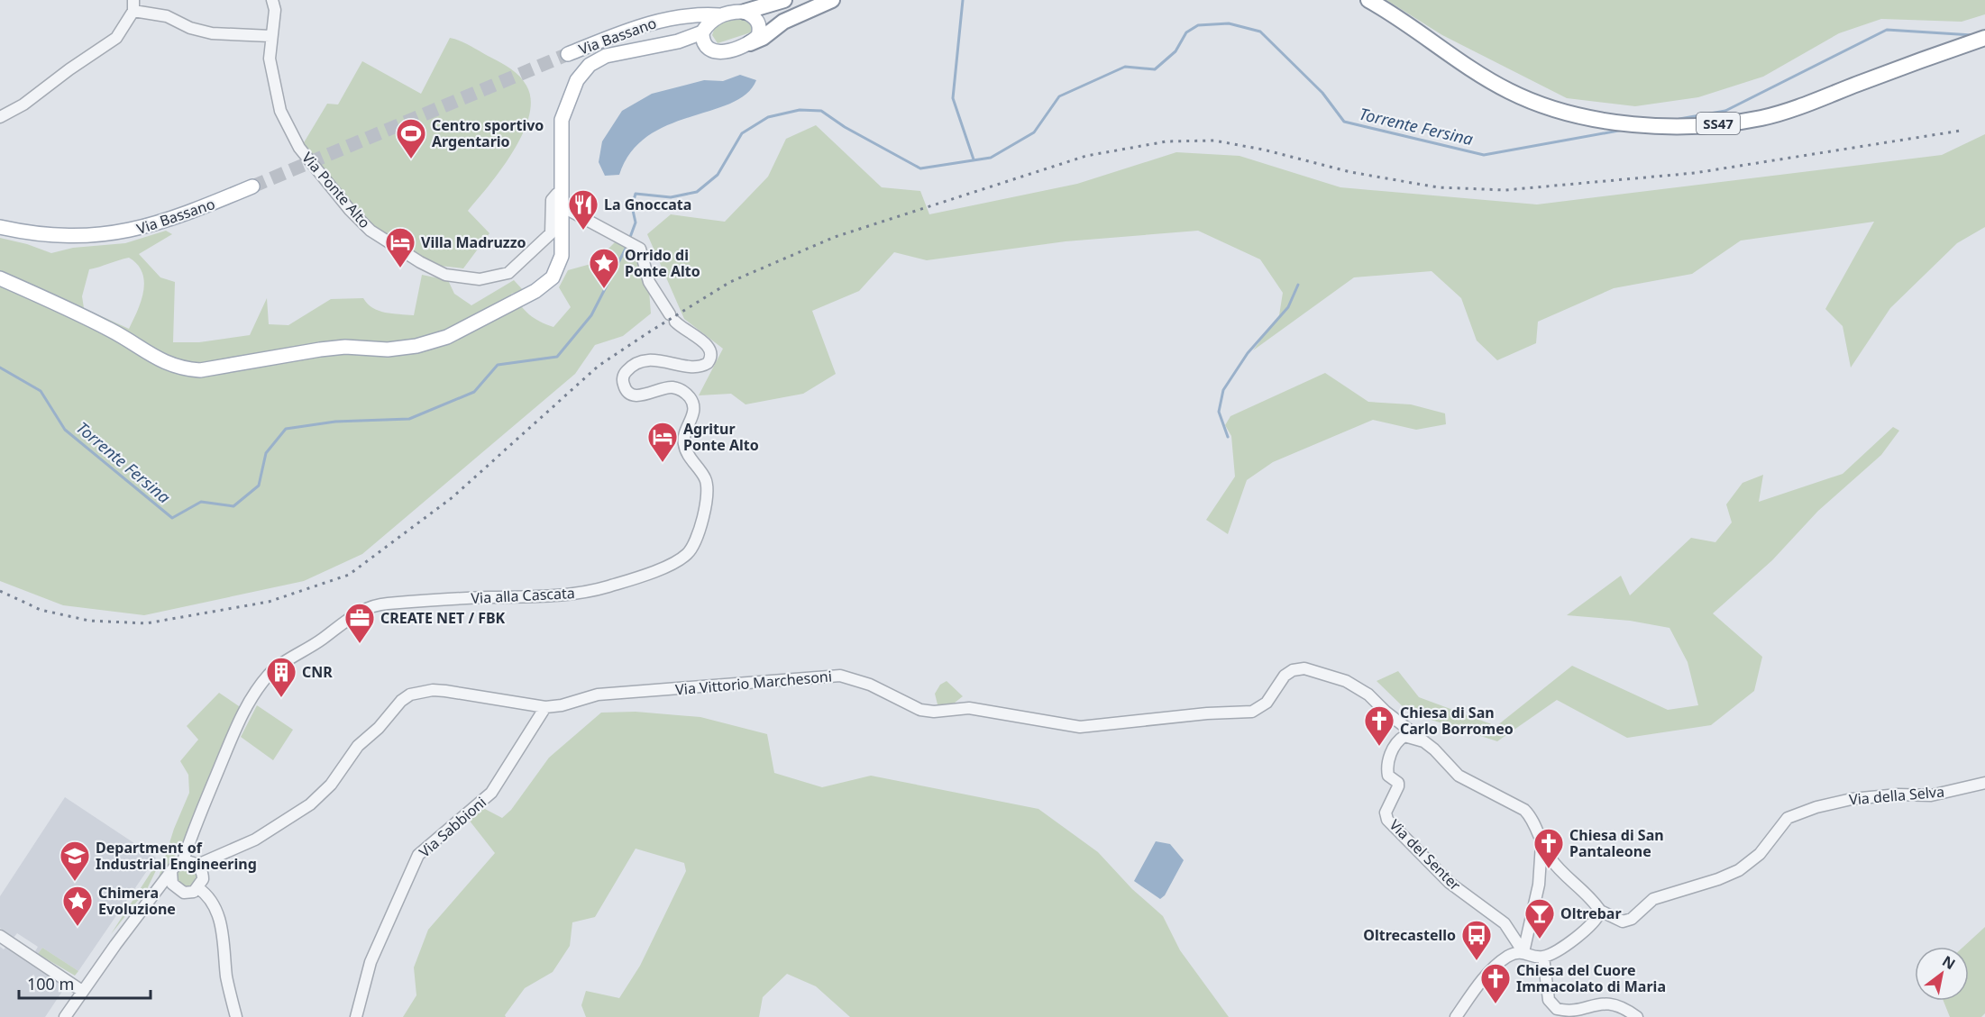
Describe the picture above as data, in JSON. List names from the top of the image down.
{
  "streets": {
    "highway": ["SS47"],
    "main road": ["Via Bassano"],
    "street": [
      "Via Ponte Alto",
      "Via alla Cascata",
      "Via Vittorio Marchesoni",
      "Via della Selva",
      "Via Sabbioni",
      "Via del Senter"
    ]
  },
  "crossings": [
    ["Via Ponte Alto", "Via alla Cascata"],
    ["Via alla Cascata", "Via Vittorio Marchesoni"],
    ["Via Vittorio Marchesoni", "Via della Selva"],
    ["Via Vittorio Marchesoni", "Via Sabbioni"],
    ["Via Vittorio Marchesoni", "Via del Senter"]
  ],
  "water": ["Torrente Fersina"],
  "places": {
    "sports": ["Centro sportivo Argentario"],
    "restaurant": ["La Gnoccata"],
    "hotel": ["Villa Madruzzo", "Agritur Ponte Alto"],
    "place": ["Orrido di Ponte Alto", "Chimera Evoluzione"],
    "office": ["CREATE NET / FBK"],
    "building": ["CNR"],
    "church": ["Chiesa di San Carlo Borromeo", "Chiesa di San Pantaleone", "Chiesa del Cuore Immacolato di Maria"],
    "school or university": ["Department of Industrial Engineering"],
    "bar": ["Oltrebar"],
    "bus stop": ["Oltrecastello"]
  },
  "scale_bar": "100 m",
  "north": "top right"
}
